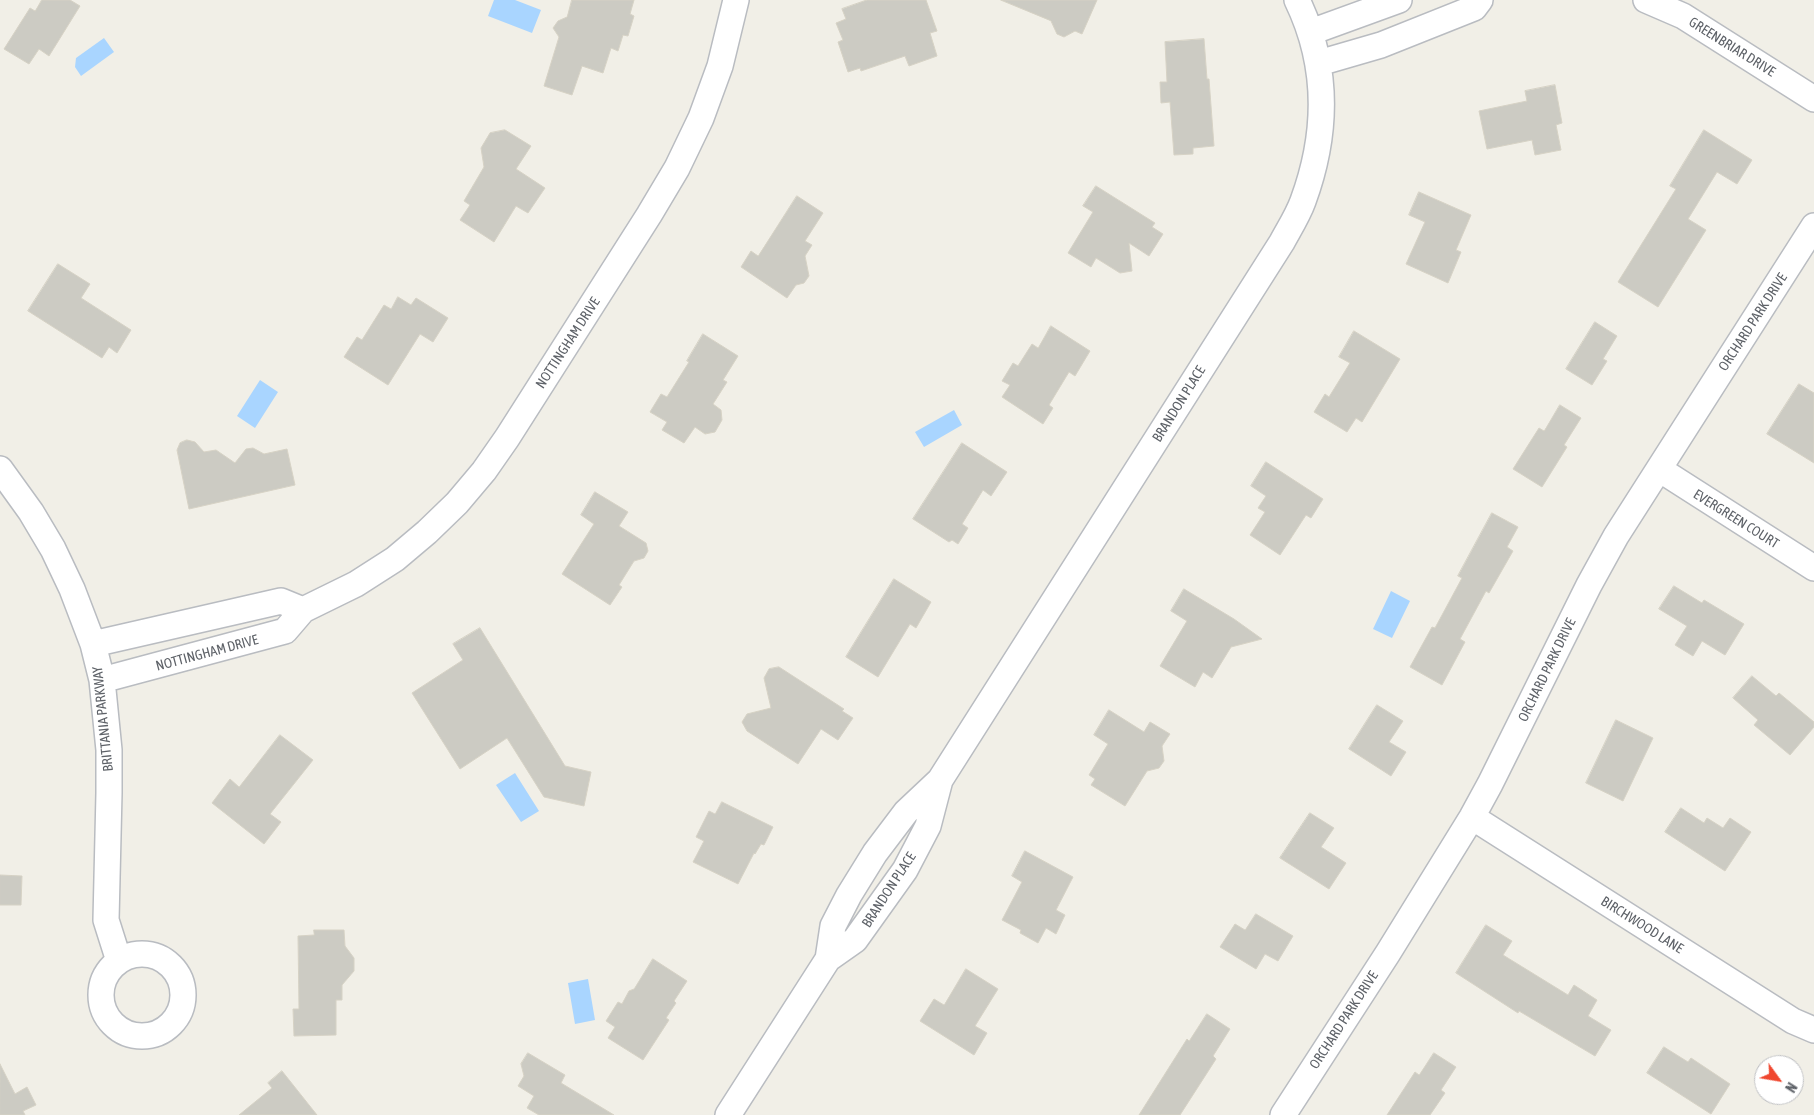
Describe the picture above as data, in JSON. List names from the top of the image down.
{
  "streets": {
    "street": [
      "GREENBRIAR DRIVE",
      "ORCHARD PARK DRIVE",
      "NOTTINGHAM DRIVE",
      "BRANDON PLACE",
      "EVERGREEN COURT",
      "BRITTANIA PARKWAY",
      "BIRCHWOOD LANE"
    ]
  },
  "crossings": [
    ["ORCHARD PARK DRIVE", "EVERGREEN COURT"],
    ["ORCHARD PARK DRIVE", "BIRCHWOOD LANE"],
    ["NOTTINGHAM DRIVE", "BRITTANIA PARKWAY"]
  ],
  "north": "bottom right"
}
